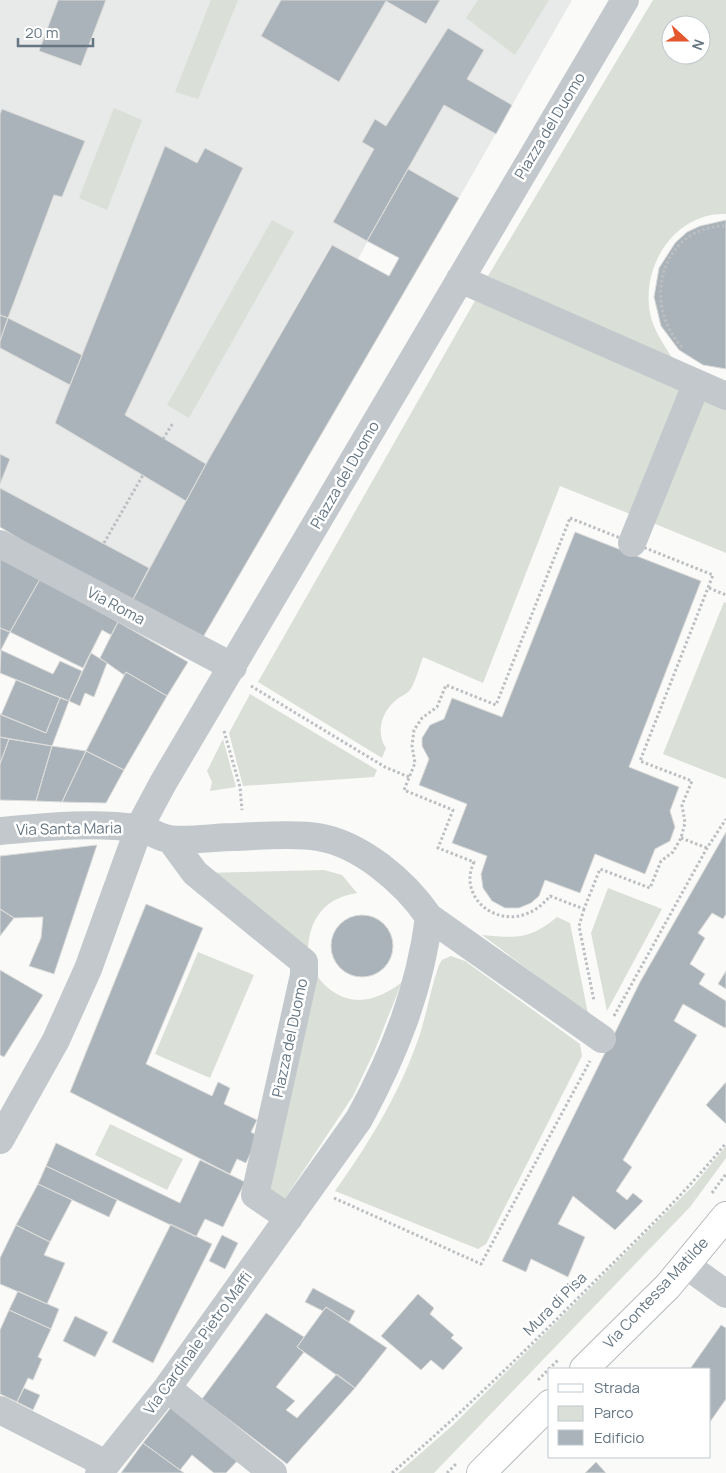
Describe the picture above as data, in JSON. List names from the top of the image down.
{
  "streets": {
    "main road": ["Via Contessa Matilde"],
    "street": [
      "Piazza del Duomo",
      "Via Roma",
      "Via Santa Maria",
      "Via Cardinale Pietro Maffi"
    ],
    "path": ["Mura di Pisa"]
  },
  "crossings": [
    ["Piazza del Duomo", "Via Roma"],
    ["Piazza del Duomo", "Via Santa Maria"],
    ["Piazza del Duomo", "Via Cardinale Pietro Maffi"]
  ],
  "legend": ["Strada", "Parco", "Edificio"],
  "scale_bar": "20 m",
  "north": "right"
}
